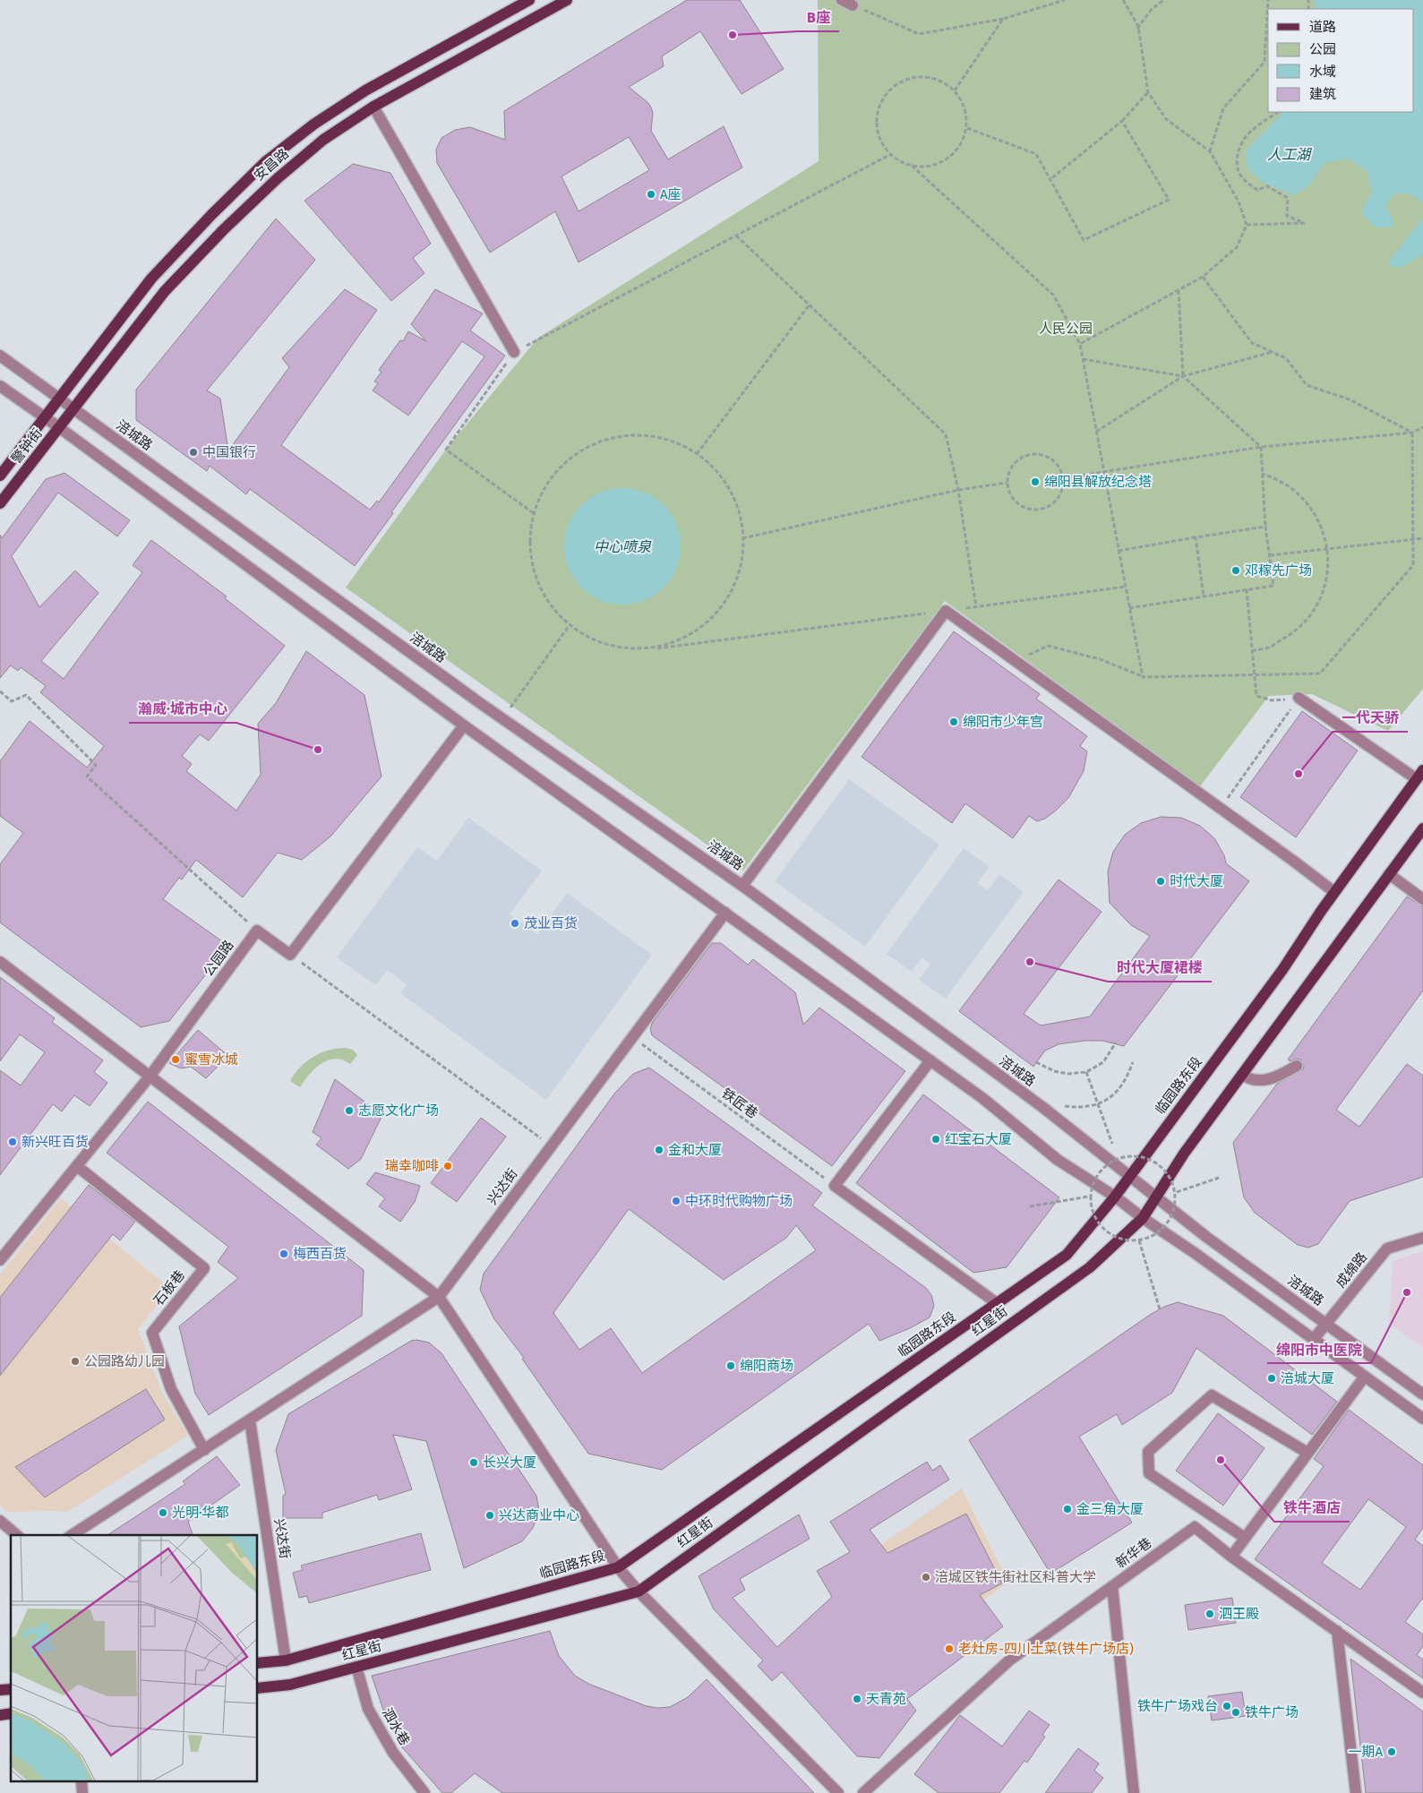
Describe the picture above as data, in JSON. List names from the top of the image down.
{
  "streets": {
    "main road": [
      "安昌路",
      "警钟街",
      "临园路东段",
      "红星街"
    ],
    "street": [
      "涪城路",
      "公园路",
      "兴达街",
      "成绵路",
      "石板巷",
      "新华巷",
      "泗水巷"
    ],
    "path": ["铁匠巷"]
  },
  "crossings": [
    ["安昌路", "涪城路"],
    ["安昌路", "警钟街"],
    ["涪城路", "警钟街"],
    ["涪城路", "临园路东段"],
    ["涪城路", "成绵路"],
    ["涪城路", "红星街"],
    ["公园路", "石板巷"],
    ["临园路东段", "兴达街"],
    ["铁匠巷", "兴达街"],
    ["兴达街", "石板巷"],
    ["红星街", "泗水巷"]
  ],
  "water": ["人工湖", "中心喷泉"],
  "parks": ["人民公园"],
  "places": [
    "B座",
    "A座",
    "中国银行",
    "绵阳县解放纪念塔",
    "邓稼先广场",
    "绵阳市少年宫",
    "瀚威·城市中心",
    "一代天骄",
    "时代大厦",
    "茂业百货",
    "时代大厦裙楼",
    "蜜雪冰城",
    "志愿文化广场",
    "红宝石大厦",
    "新兴旺百货",
    "金和大厦",
    "瑞幸咖啡",
    "中环时代购物广场",
    "梅西百货",
    "绵阳市中医院",
    "公园路幼儿园",
    "绵阳商场",
    "涪城大厦",
    "铁牛酒店",
    "长兴大厦",
    "金三角大厦",
    "光明·华都",
    "兴达商业中心",
    "涪城区铁牛街社区科普大学",
    "泗王殿",
    "老灶房-四川土菜(铁牛广场店)",
    "天青苑",
    "铁牛广场戏台",
    "铁牛广场",
    "一期A"
  ],
  "legend": [
    "道路",
    "公园",
    "水域",
    "建筑"
  ]
}
